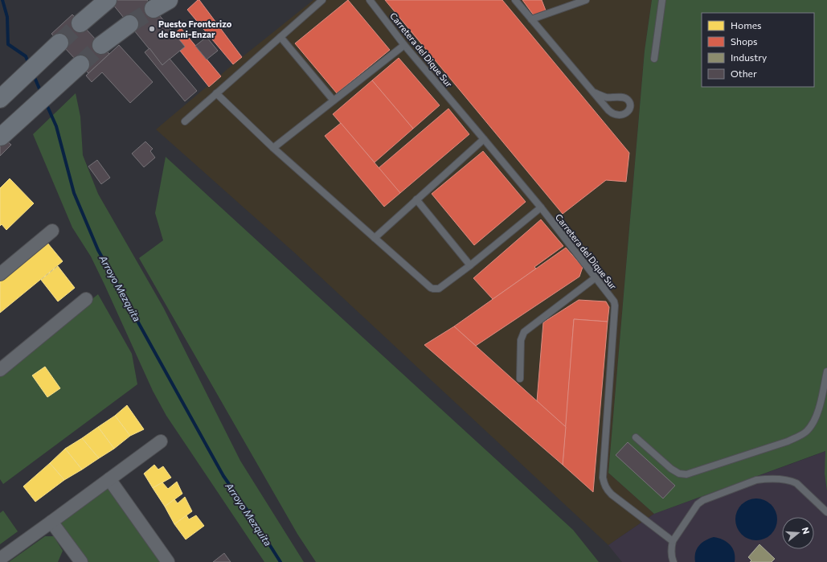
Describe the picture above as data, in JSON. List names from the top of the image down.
{
  "streets": {
    "lane": ["Carretera del Dique Sur"]
  },
  "water": ["Arroyo Mezquita"],
  "places": ["Puesto Fronterizo de Beni-Enzar"],
  "legend": [
    "Homes",
    "Shops",
    "Industry",
    "Other"
  ],
  "north": "right"
}
